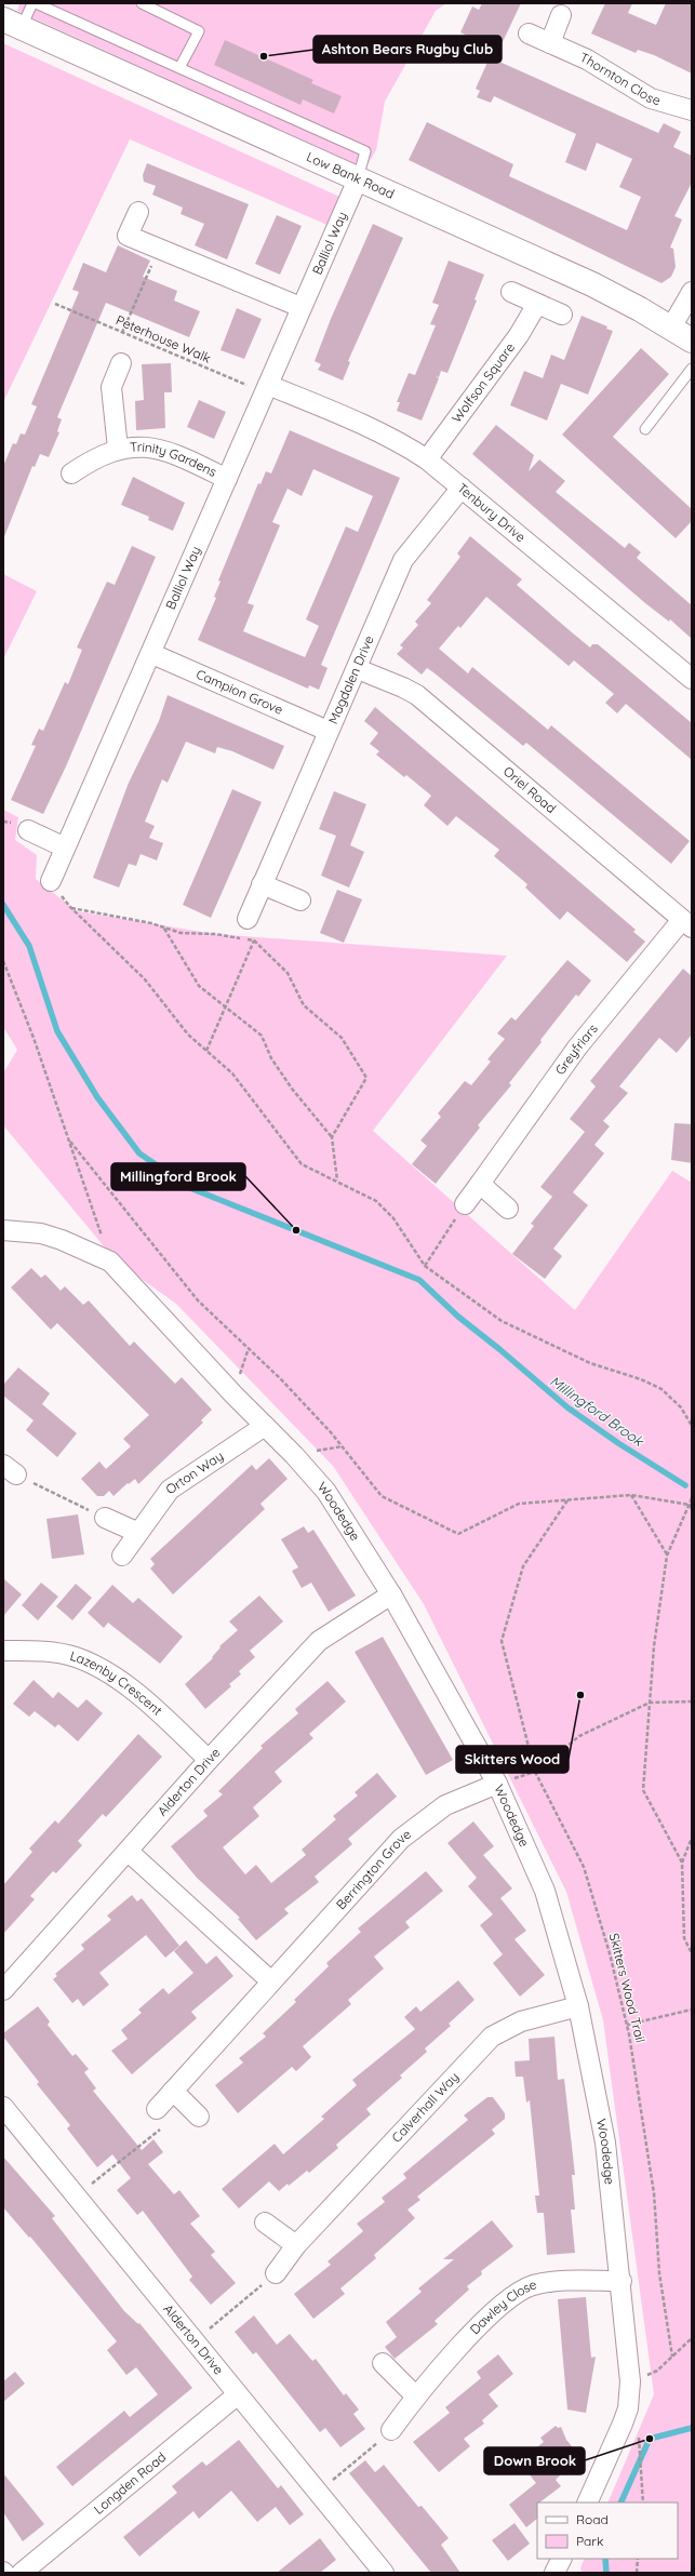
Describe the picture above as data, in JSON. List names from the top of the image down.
{
  "streets": {
    "street": [
      "Thornton Close",
      "Low Bank Road",
      "Balliol Way",
      "Wolfson Square",
      "Trinity Gardens",
      "Tenbury Drive",
      "Magdalen Drive",
      "Campion Grove",
      "Oriel Road",
      "Greyfriars",
      "Orton Way",
      "Woodedge",
      "Lazenby Crescent",
      "Alderton Drive",
      "Berrington Grove",
      "Calverhall Way",
      "Dawley Close",
      "Longden Road"
    ],
    "path": ["Peterhouse Walk", "Skitters Wood Trail"]
  },
  "crossings": [
    ["Low Bank Road", "Balliol Way"],
    ["Balliol Way", "Peterhouse Walk"],
    ["Balliol Way", "Trinity Gardens"],
    ["Balliol Way", "Tenbury Drive"],
    ["Balliol Way", "Campion Grove"],
    ["Peterhouse Walk", "Tenbury Drive"],
    ["Wolfson Square", "Tenbury Drive"],
    ["Tenbury Drive", "Magdalen Drive"],
    ["Magdalen Drive", "Campion Grove"],
    ["Magdalen Drive", "Oriel Road"],
    ["Oriel Road", "Greyfriars"],
    ["Orton Way", "Woodedge"],
    ["Woodedge", "Alderton Drive"],
    ["Woodedge", "Berrington Grove"],
    ["Woodedge", "Calverhall Way"],
    ["Woodedge", "Dawley Close"],
    ["Lazenby Crescent", "Alderton Drive"],
    ["Alderton Drive", "Longden Road"]
  ],
  "water": ["Millingford Brook"],
  "places": [
    "Ashton Bears Rugby Club",
    "Millingford Brook",
    "Skitters Wood",
    "Down Brook"
  ],
  "legend": ["Road", "Park"]
}
